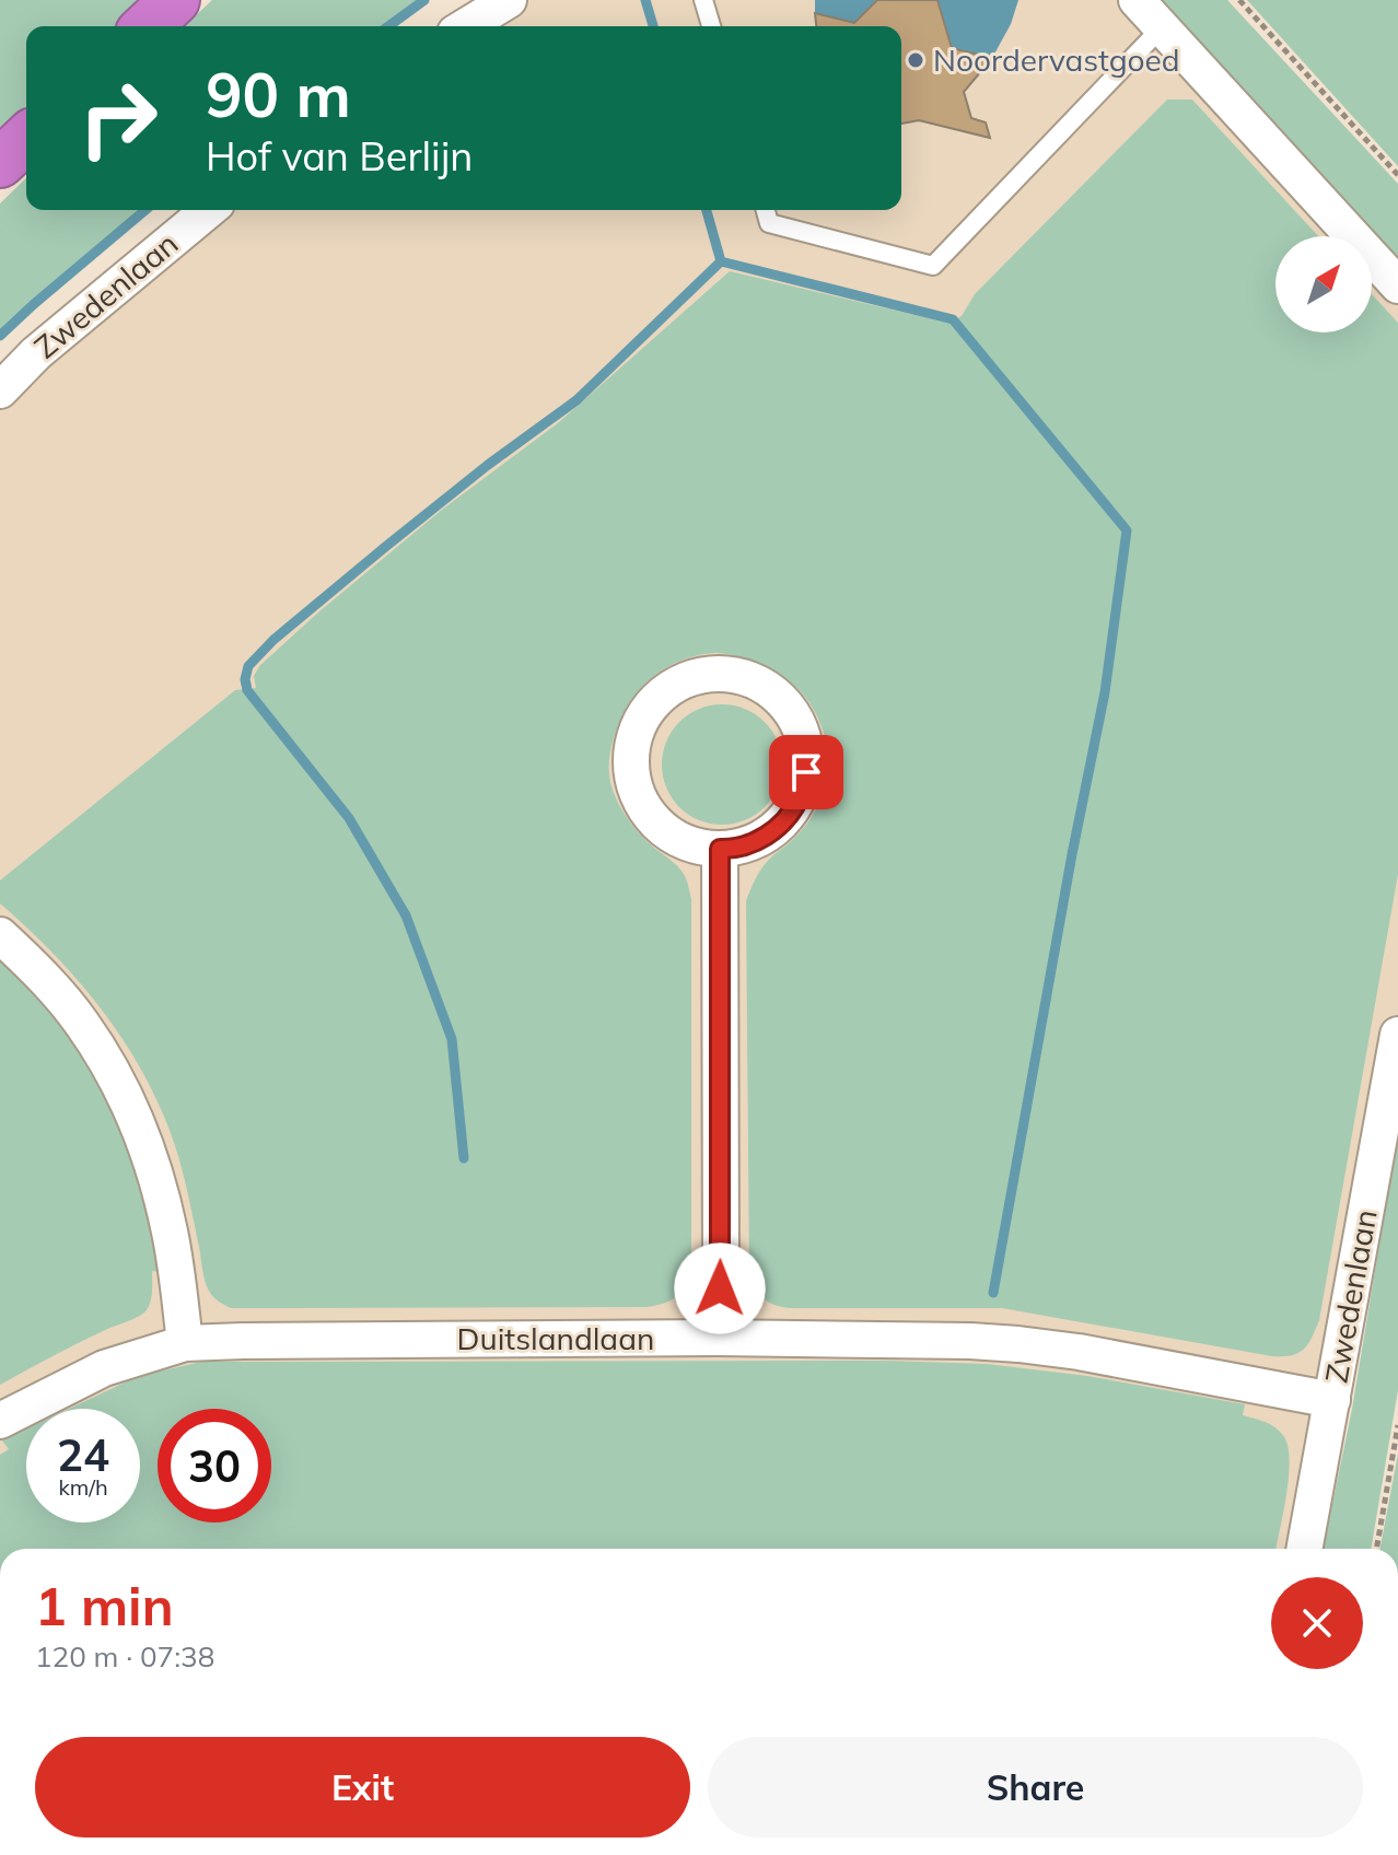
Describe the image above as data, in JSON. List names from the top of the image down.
{
  "streets": {
    "street": ["Zwedenlaan", "Duitslandlaan"]
  },
  "crossings": [
    ["Zwedenlaan", "Duitslandlaan"]
  ],
  "places": ["Noordervastgoed"],
  "north": "top right",
  "page": {
    "turn": ["90 m", "Hof van Berlijn"],
    "speed": "24 km/h",
    "limit": "30",
    "heading": ["1 min", "120 m · 07:38"],
    "buttons": ["Exit", "Share"]
  }
}
